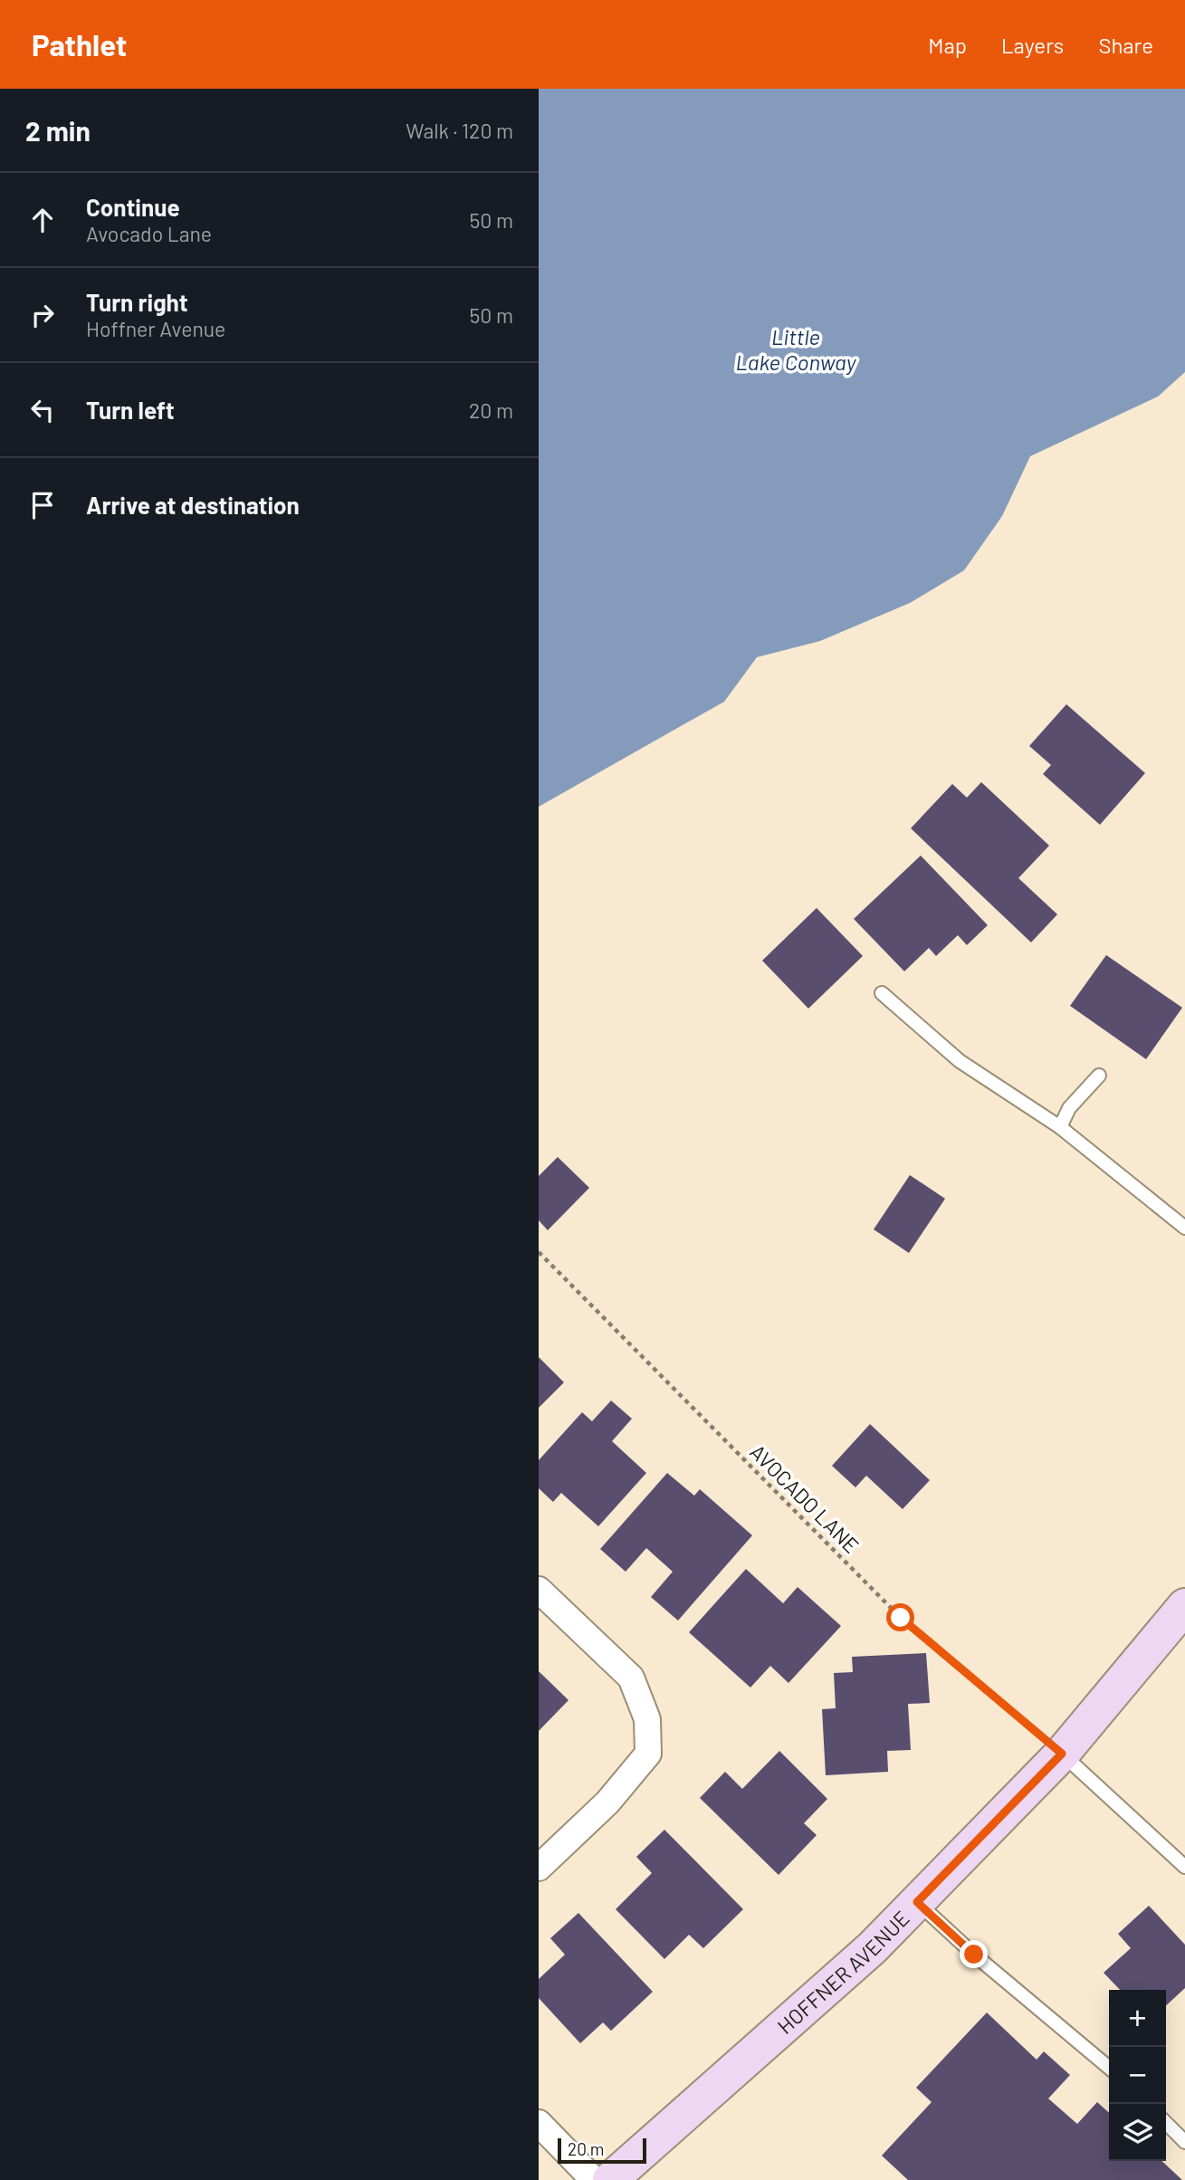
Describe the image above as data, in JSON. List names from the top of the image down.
{
  "streets": {
    "main road": ["HOFFNER AVENUE"],
    "path": ["AVOCADO LANE"]
  },
  "crossings": [
    ["AVOCADO LANE", "HOFFNER AVENUE"]
  ],
  "water": ["Little Lake Conway"],
  "scale_bar": "20 m",
  "page": {
    "header": "Pathlet",
    "nav": ["Map", "Layers", "Share"],
    "heading": ["2 min", "Walk · 120 m"],
    "list": [
      ["Continue", "Avocado Lane", "50 m"],
      ["Turn right", "Hoffner Avenue", "50 m"],
      ["Turn left", "20 m"],
      "Arrive at destination"
    ],
    "map_buttons": ["+", "−"],
    "scale": "20 m"
  }
}
